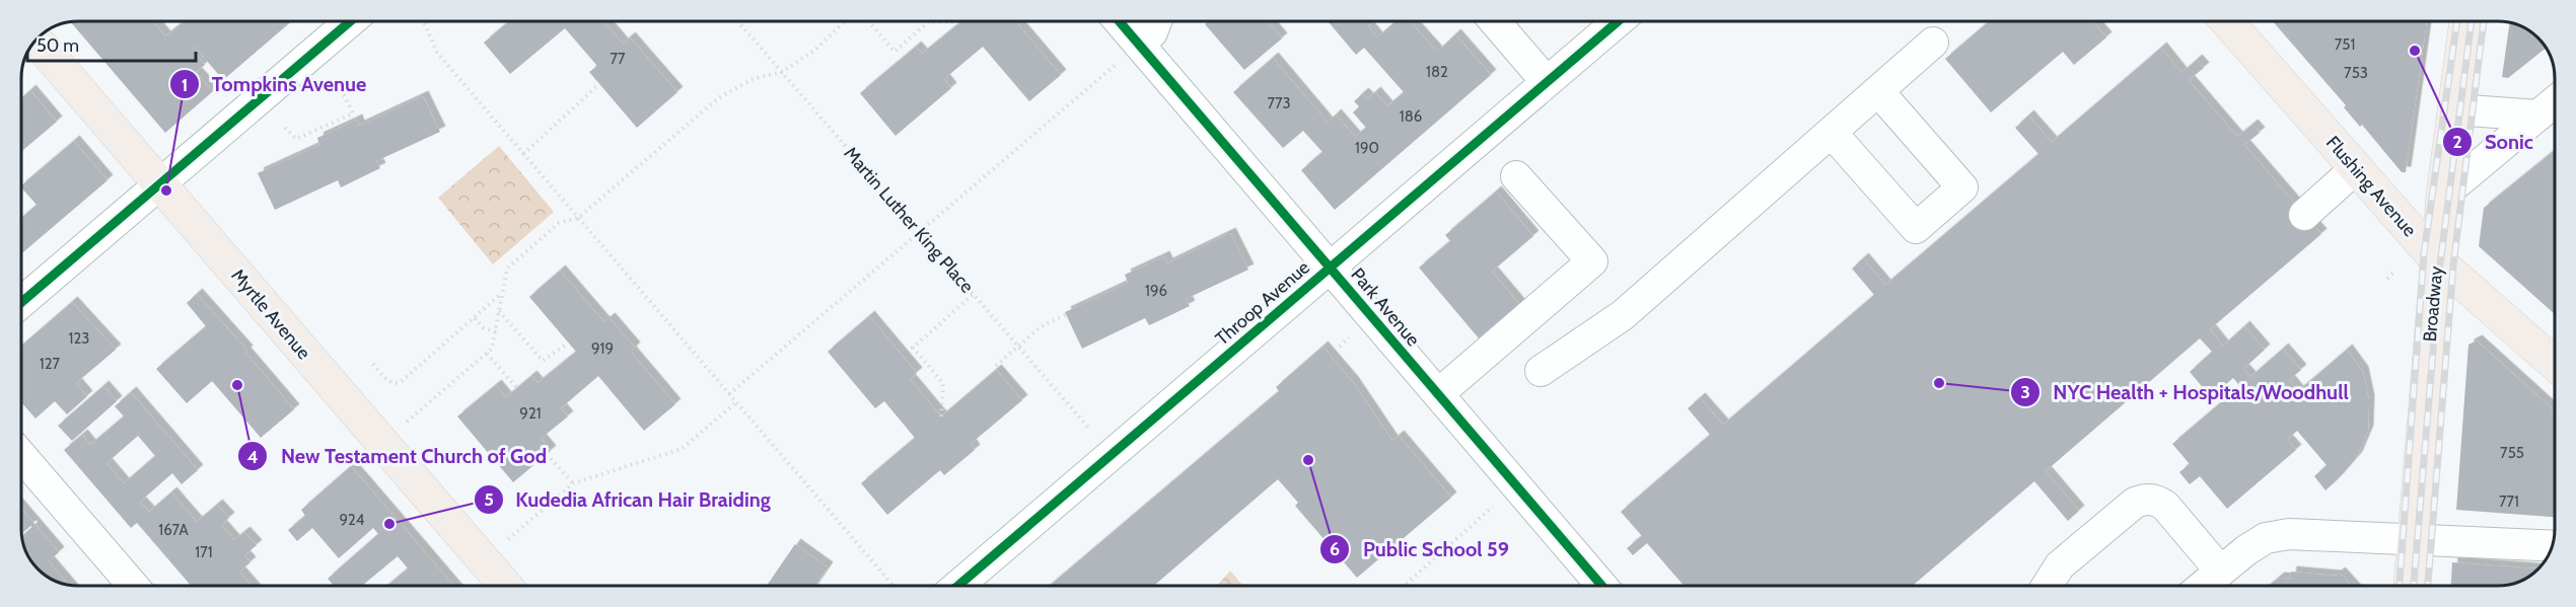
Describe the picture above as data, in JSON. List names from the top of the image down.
{
  "streets": {
    "main road": ["Flushing Avenue", "Broadway", "Myrtle Avenue"],
    "street": ["Throop Avenue", "Park Avenue"],
    "path": ["Martin Luther King Place"]
  },
  "crossings": [
    ["Flushing Avenue", "Broadway"],
    ["Throop Avenue", "Park Avenue"]
  ],
  "places": [
    "Sonic",
    "Tompkins Avenue",
    "NYC Health + Hospitals/Woodhull",
    "New Testament Church of God",
    "Public School 59",
    "Kudedia African Hair Braiding"
  ],
  "house_numbers": [
    "751",
    "77",
    "182",
    "753",
    "773",
    "186",
    "190",
    "196",
    "123",
    "919",
    "127",
    "921",
    "755",
    "771",
    "924",
    "167A",
    "171"
  ],
  "scale_bar": "50 m"
}
